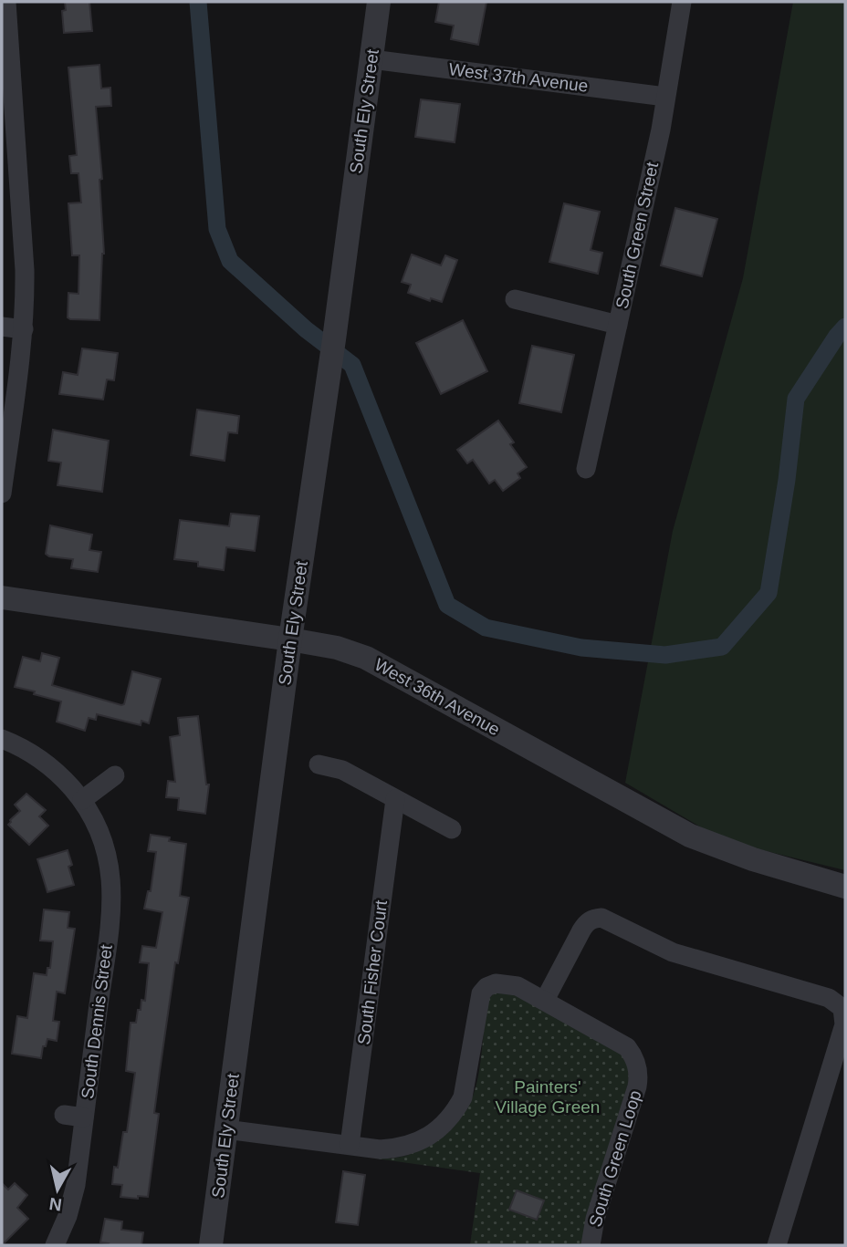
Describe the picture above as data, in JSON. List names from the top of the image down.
{
  "streets": {
    "street": [
      "West 37th Avenue",
      "South Ely Street",
      "South Green Street",
      "West 36th Avenue",
      "South Fisher Court",
      "South Dennis Street",
      "South Green Loop"
    ]
  },
  "crossings": [
    ["West 37th Avenue", "South Ely Street"],
    ["West 37th Avenue", "South Green Street"],
    ["South Ely Street", "West 36th Avenue"],
    ["South Fisher Court", "South Green Loop"]
  ],
  "parks": ["Painters' Village Green"],
  "north": "bottom"
}
